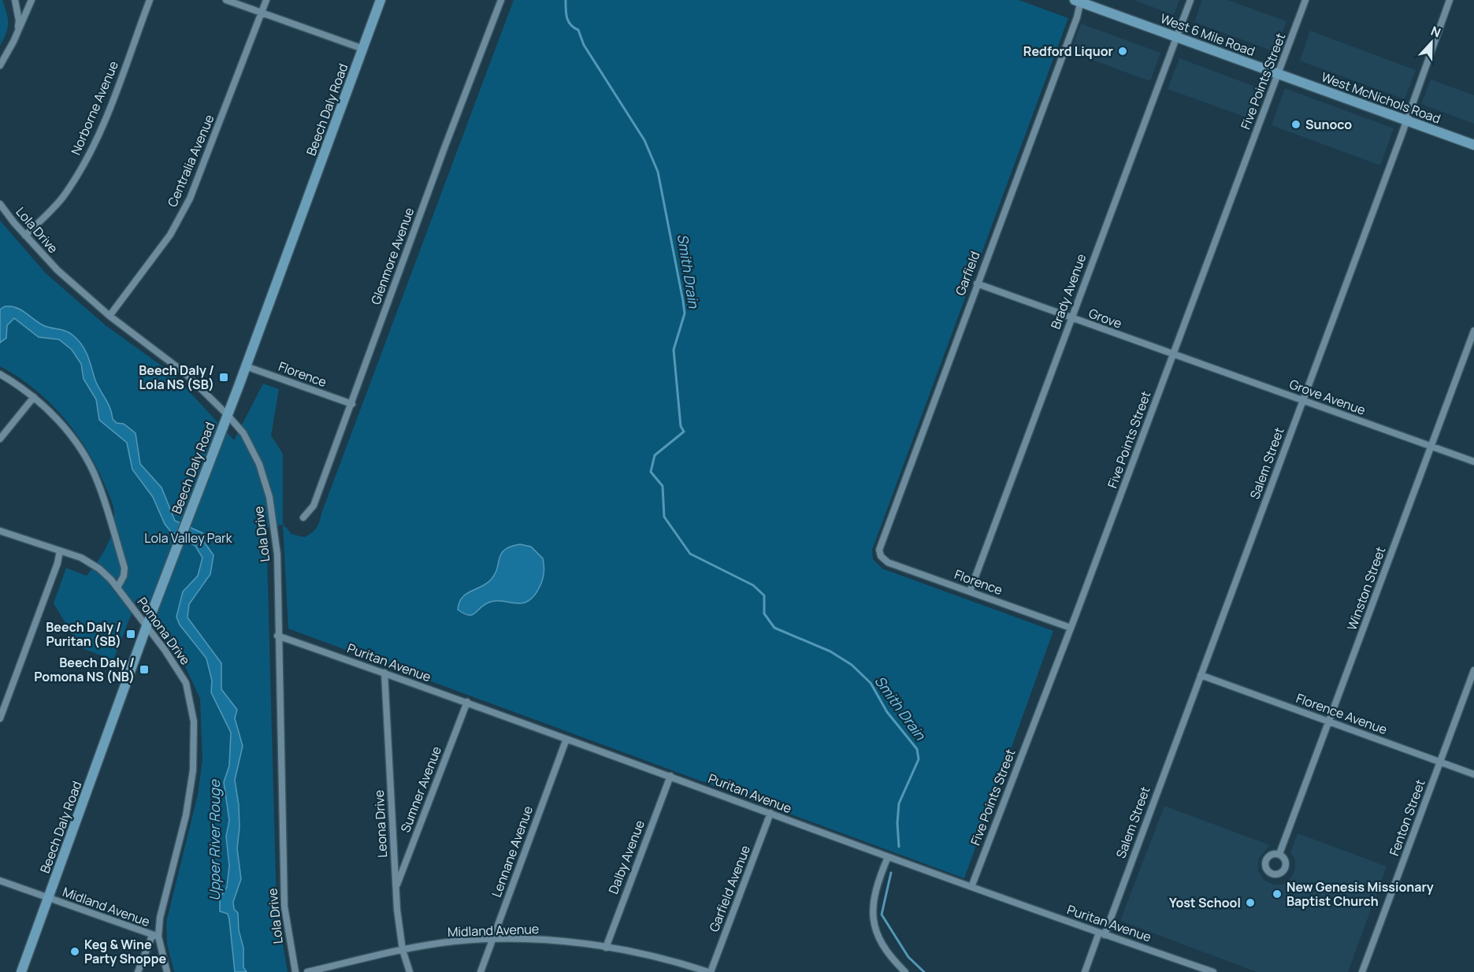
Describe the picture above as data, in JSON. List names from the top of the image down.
{
  "streets": {
    "main road": ["West 6 Mile Road", "West McNichols Road", "Beech Daly Road"],
    "street": [
      "Five Points Street",
      "Norborne Avenue",
      "Centralia Avenue",
      "Lola Drive",
      "Glenmore Avenue",
      "Garfield",
      "Brady Avenue",
      "Grove",
      "Florence",
      "Grove Avenue",
      "Salem Street",
      "Winston Street",
      "Pomona Drive",
      "Puritan Avenue",
      "Florence Avenue",
      "Sumner Avenue",
      "Fenton Street",
      "Leona Drive",
      "Lennane Avenue",
      "Dalby Avenue",
      "Garfield Avenue",
      "Midland Avenue"
    ]
  },
  "crossings": [
    ["West 6 Mile Road", "Five Points Street"],
    ["West 6 Mile Road", "West McNichols Road"],
    ["West 6 Mile Road", "Garfield"],
    ["West 6 Mile Road", "Brady Avenue"],
    ["Five Points Street", "West McNichols Road"],
    ["Five Points Street", "Grove"],
    ["Five Points Street", "Florence"],
    ["Five Points Street", "Grove Avenue"],
    ["Five Points Street", "Puritan Avenue"],
    ["West McNichols Road", "Salem Street"],
    ["Norborne Avenue", "Lola Drive"],
    ["Beech Daly Road", "Lola Drive"],
    ["Beech Daly Road", "Florence"],
    ["Beech Daly Road", "Pomona Drive"],
    ["Beech Daly Road", "Midland Avenue"],
    ["Centralia Avenue", "Lola Drive"],
    ["Lola Drive", "Puritan Avenue"],
    ["Glenmore Avenue", "Florence"],
    ["Garfield", "Grove"],
    ["Garfield", "Florence"],
    ["Brady Avenue", "Grove"],
    ["Brady Avenue", "Florence"],
    ["Grove", "Grove Avenue"],
    ["Grove Avenue", "Salem Street"],
    ["Grove Avenue", "Winston Street"],
    ["Salem Street", "Puritan Avenue"],
    ["Salem Street", "Florence Avenue"],
    ["Winston Street", "Florence Avenue"],
    ["Pomona Drive", "Midland Avenue"],
    ["Puritan Avenue", "Sumner Avenue"],
    ["Puritan Avenue", "Leona Drive"],
    ["Puritan Avenue", "Lennane Avenue"],
    ["Puritan Avenue", "Dalby Avenue"],
    ["Puritan Avenue", "Garfield Avenue"],
    ["Florence Avenue", "Fenton Street"],
    ["Sumner Avenue", "Leona Drive"],
    ["Leona Drive", "Midland Avenue"],
    ["Lennane Avenue", "Midland Avenue"],
    ["Dalby Avenue", "Midland Avenue"],
    ["Garfield Avenue", "Midland Avenue"]
  ],
  "water": ["Smith Drain", "Upper River Rouge"],
  "parks": ["Lola Valley Park"],
  "places": {
    "other": [
      "Redford Liquor",
      "Sunoco",
      "New Genesis Missionary Baptist Church",
      "Yost School",
      "Keg & Wine Party Shoppe"
    ],
    "transit": ["Beech Daly / Lola NS (SB)", "Beech Daly / Puritan (SB)", "Beech Daly / Pomona NS (NB)"]
  },
  "north": "top"
}
